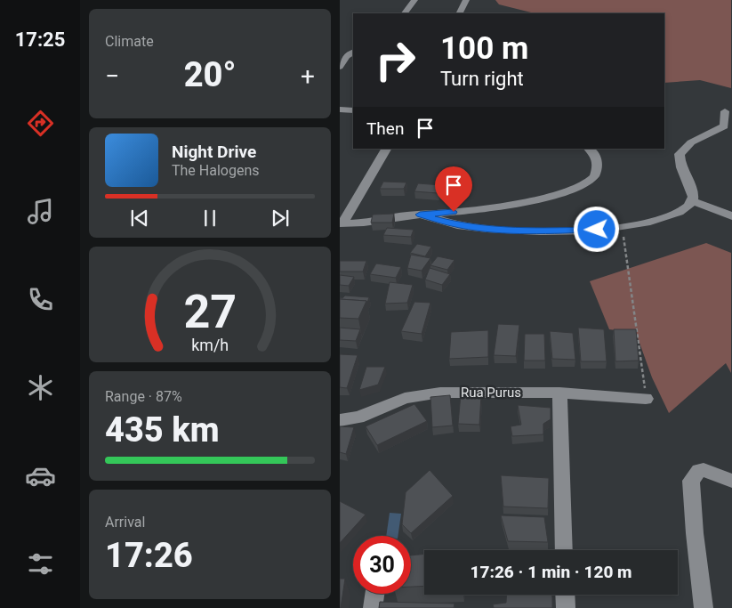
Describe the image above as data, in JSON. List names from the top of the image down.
{
  "streets": {
    "street": ["Rua Purus"]
  },
  "page": {
    "tabs": "17:25",
    "tile": [
      "Climate",
      ["Range · 87%", "435 km"],
      ["Arrival", "17:26"]
    ],
    "turn": ["100 m", "Turn right"],
    "heat": ["−", "20°", "+"],
    "then": "Then",
    "song": ["Night Drive", "The Halogens"],
    "limit": "30",
    "trip": "17:26 · 1 min · 120 m",
    "gauge": ["27", "km/h"]
  }
}
